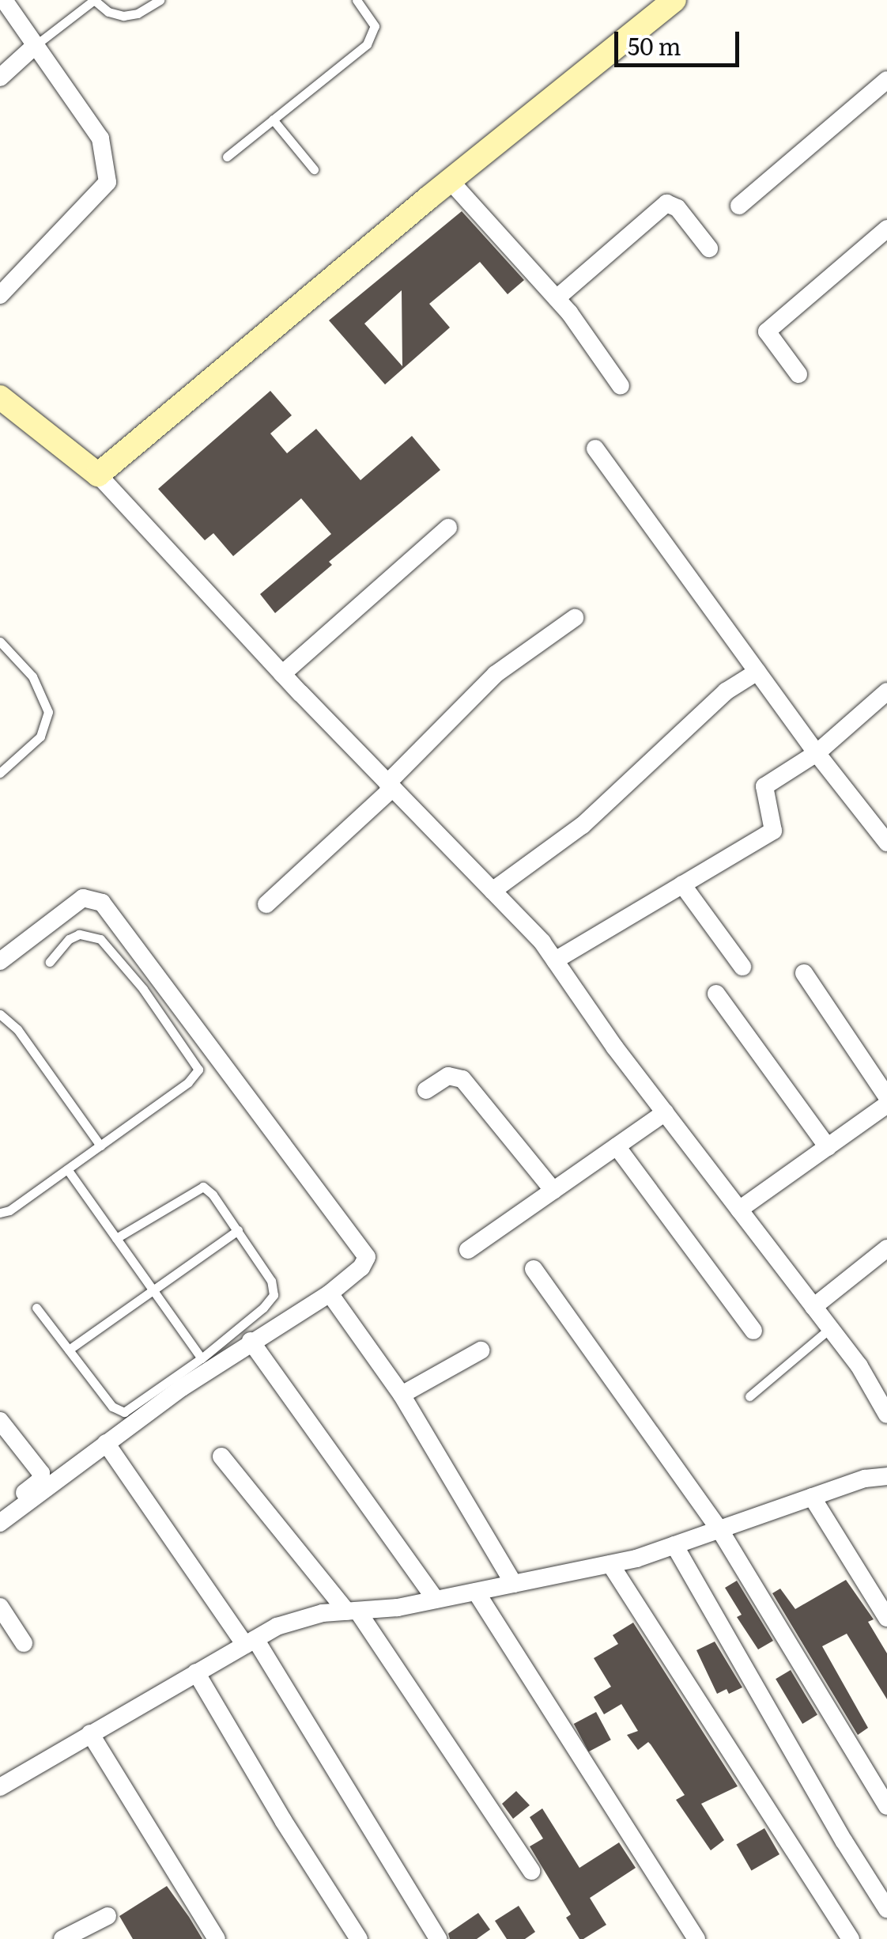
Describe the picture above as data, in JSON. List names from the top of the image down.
{
  "scale_bar": "50 m"
}
